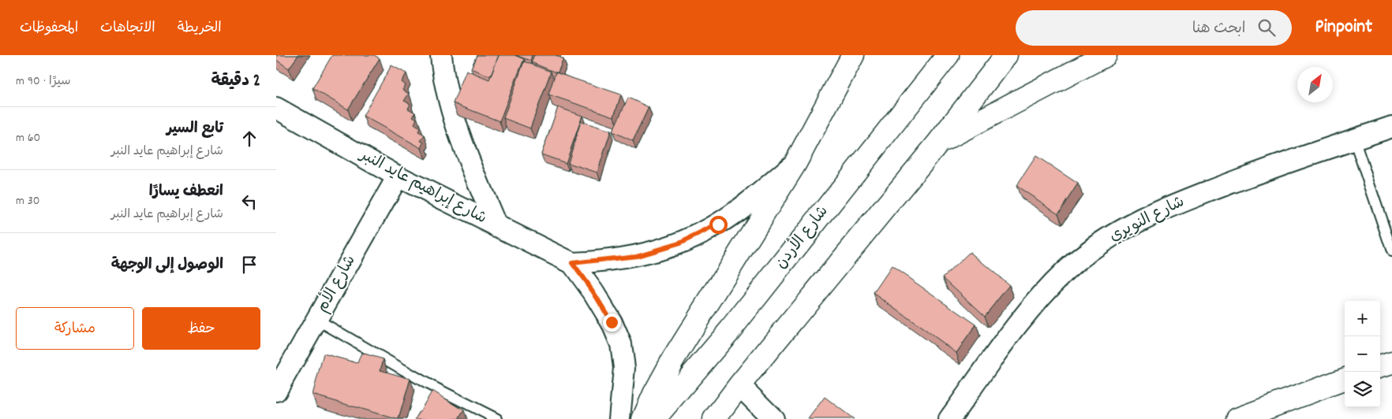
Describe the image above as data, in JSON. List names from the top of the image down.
{
  "streets": {
    "main road": ["شارع الأردن"],
    "street": ["شارع إبراهيم عايد النبر", "شارع النويري", "شارع الأم"]
  },
  "crossings": [
    ["شارع إبراهيم عايد النبر", "شارع الأم"]
  ],
  "north": "top right",
  "page": {
    "header": "Pinpoint",
    "search": "ابحث هنا",
    "nav": ["الخريطة", "الاتجاهات", "المحفوظات"],
    "heading": ["2 دقيقة", "سيرًا · 90 m"],
    "list": [
      ["تابع السير", "شارع إبراهيم عايد النبر", "60 m"],
      ["انعطف يسارًا", "شارع إبراهيم عايد النبر", "30 m"],
      "الوصول إلى الوجهة"
    ],
    "buttons": ["حفظ", "مشاركة"],
    "map_buttons": ["+", "−"]
  }
}
